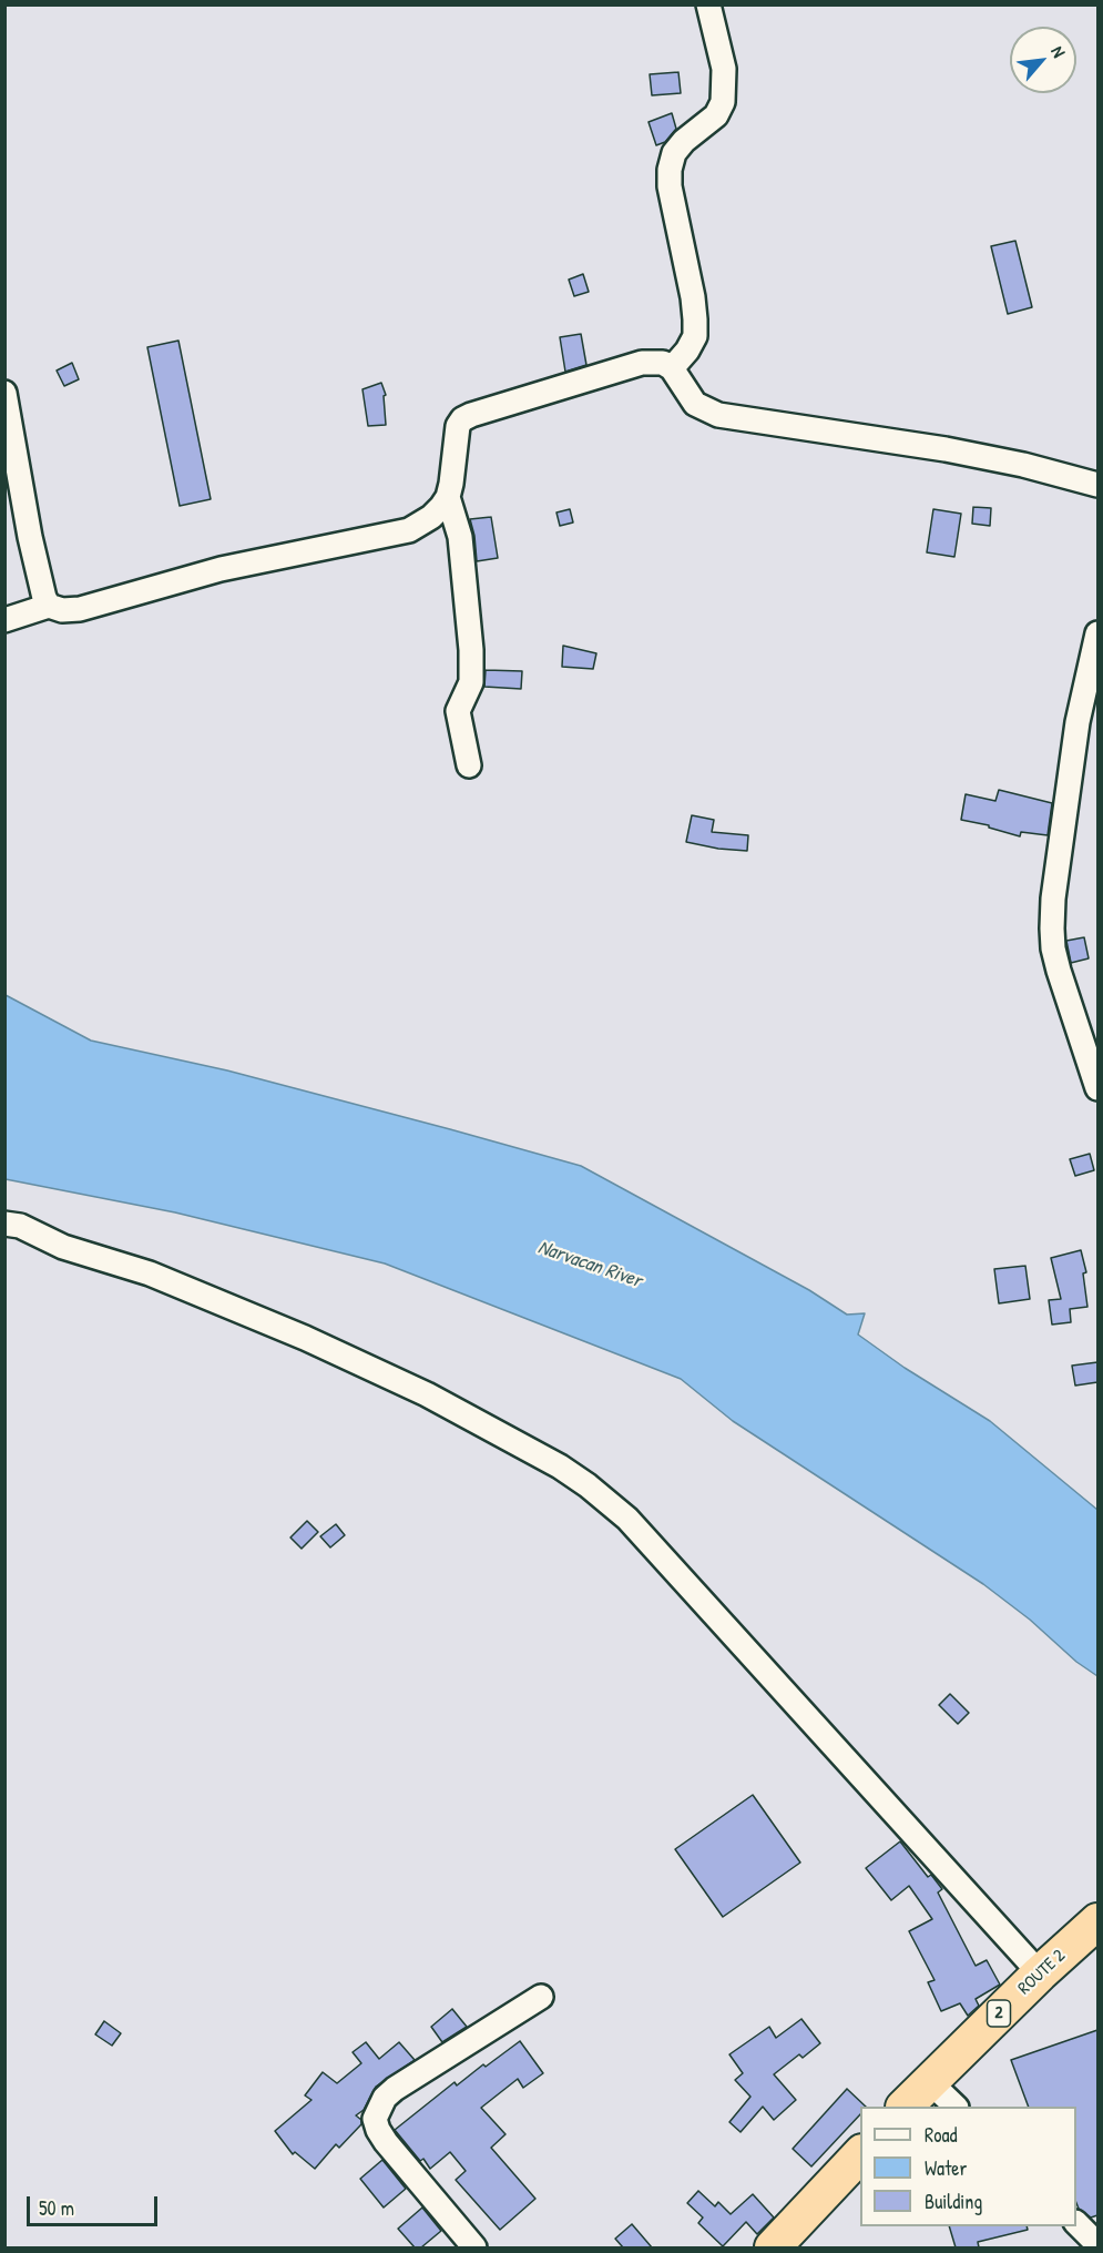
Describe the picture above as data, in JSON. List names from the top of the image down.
{
  "streets": {
    "highway": ["ROUTE 2", "2"]
  },
  "water": ["Narvacan River"],
  "legend": ["Road", "Water", "Building"],
  "scale_bar": "50 m",
  "north": "top right"
}
